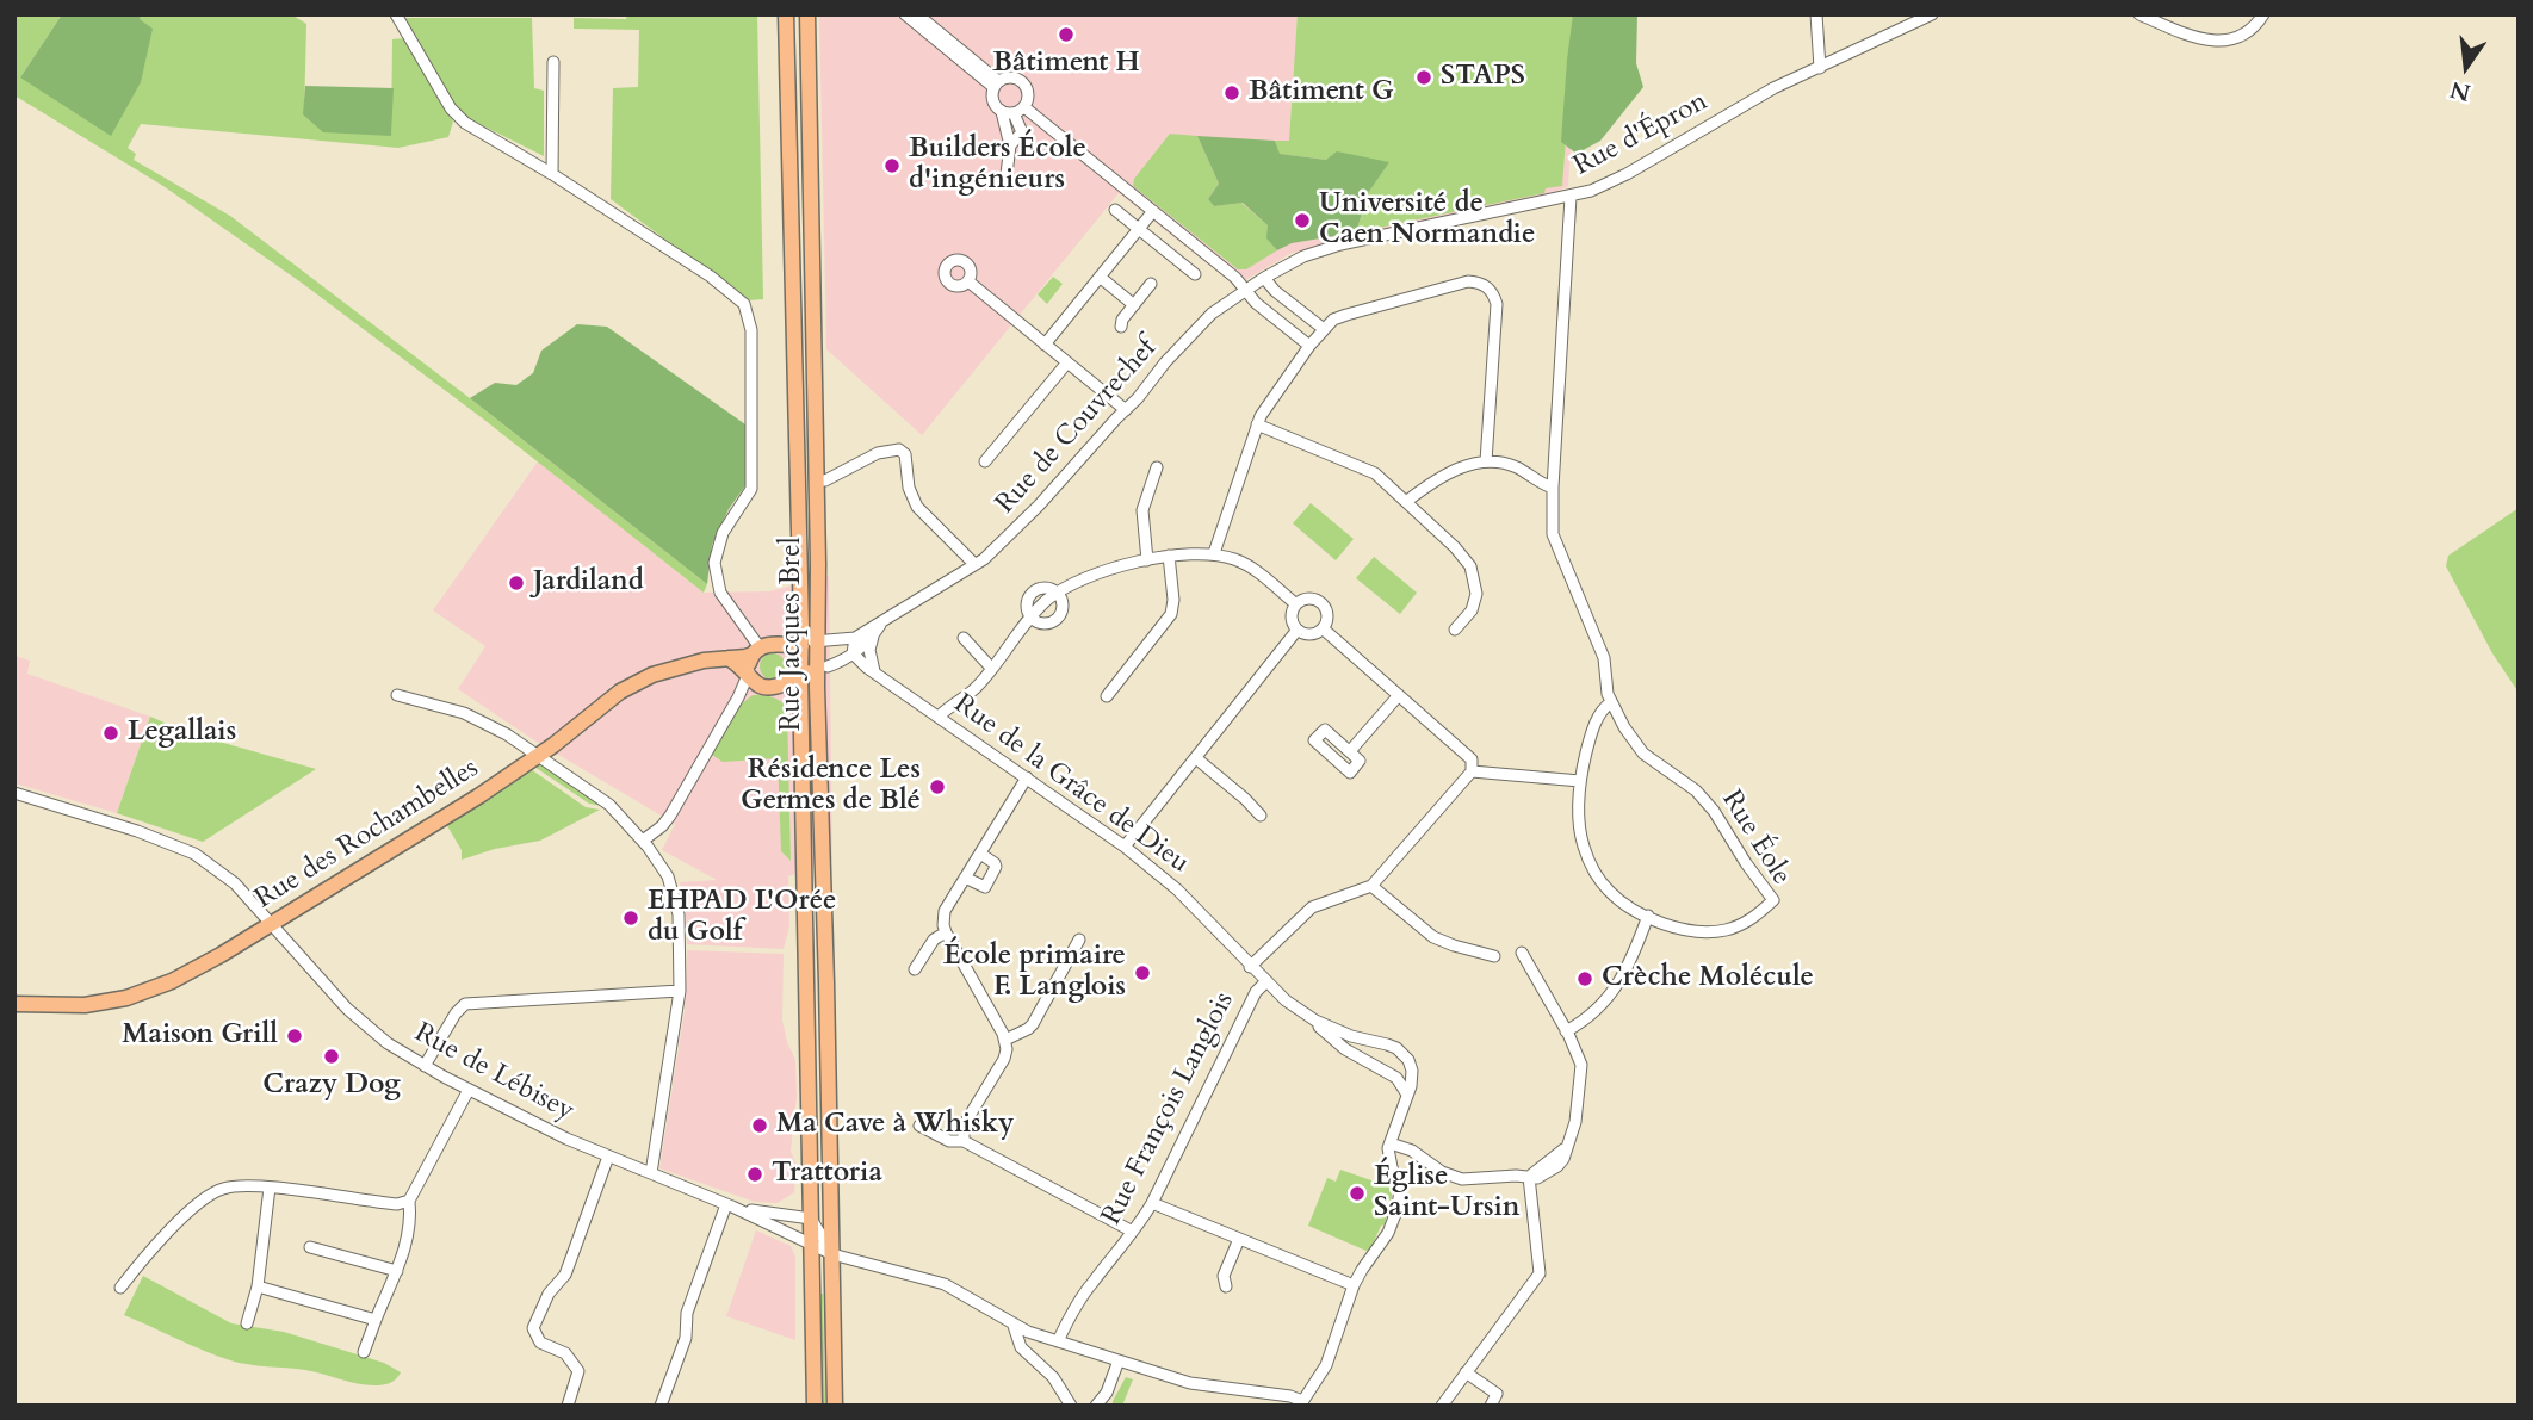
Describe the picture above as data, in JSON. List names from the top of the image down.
{
  "streets": {
    "main road": ["Rue Jacques Brel", "Rue des Rochambelles"],
    "street": [
      "Rue d'Épron",
      "Rue de Couvrechef",
      "Rue de la Grâce de Dieu",
      "Rue Éole",
      "Rue de Lébisey",
      "Rue François Langlois"
    ]
  },
  "crossings": [
    ["Rue d'Épron", "Rue de Couvrechef"],
    ["Rue de Couvrechef", "Rue Jacques Brel"],
    ["Rue de Couvrechef", "Rue de la Grâce de Dieu"],
    ["Rue de Couvrechef", "Rue des Rochambelles"],
    ["Rue Jacques Brel", "Rue des Rochambelles"],
    ["Rue Jacques Brel", "Rue de Lébisey"],
    ["Rue de la Grâce de Dieu", "Rue François Langlois"],
    ["Rue des Rochambelles", "Rue de Lébisey"],
    ["Rue de Lébisey", "Rue François Langlois"]
  ],
  "places": [
    "Bâtiment H",
    "STAPS",
    "Bâtiment G",
    "Builders École d'ingénieurs",
    "Université de Caen Normandie",
    "Jardiland",
    "Legallais",
    "Résidence Les Germes de Blé",
    "EHPAD L'Orée du Golf",
    "École primaire F. Langlois",
    "Crèche Molécule",
    "Maison Grill",
    "Crazy Dog",
    "Ma Cave à Whisky",
    "Trattoria",
    "Église Saint-Ursin"
  ],
  "north": "bottom"
}
